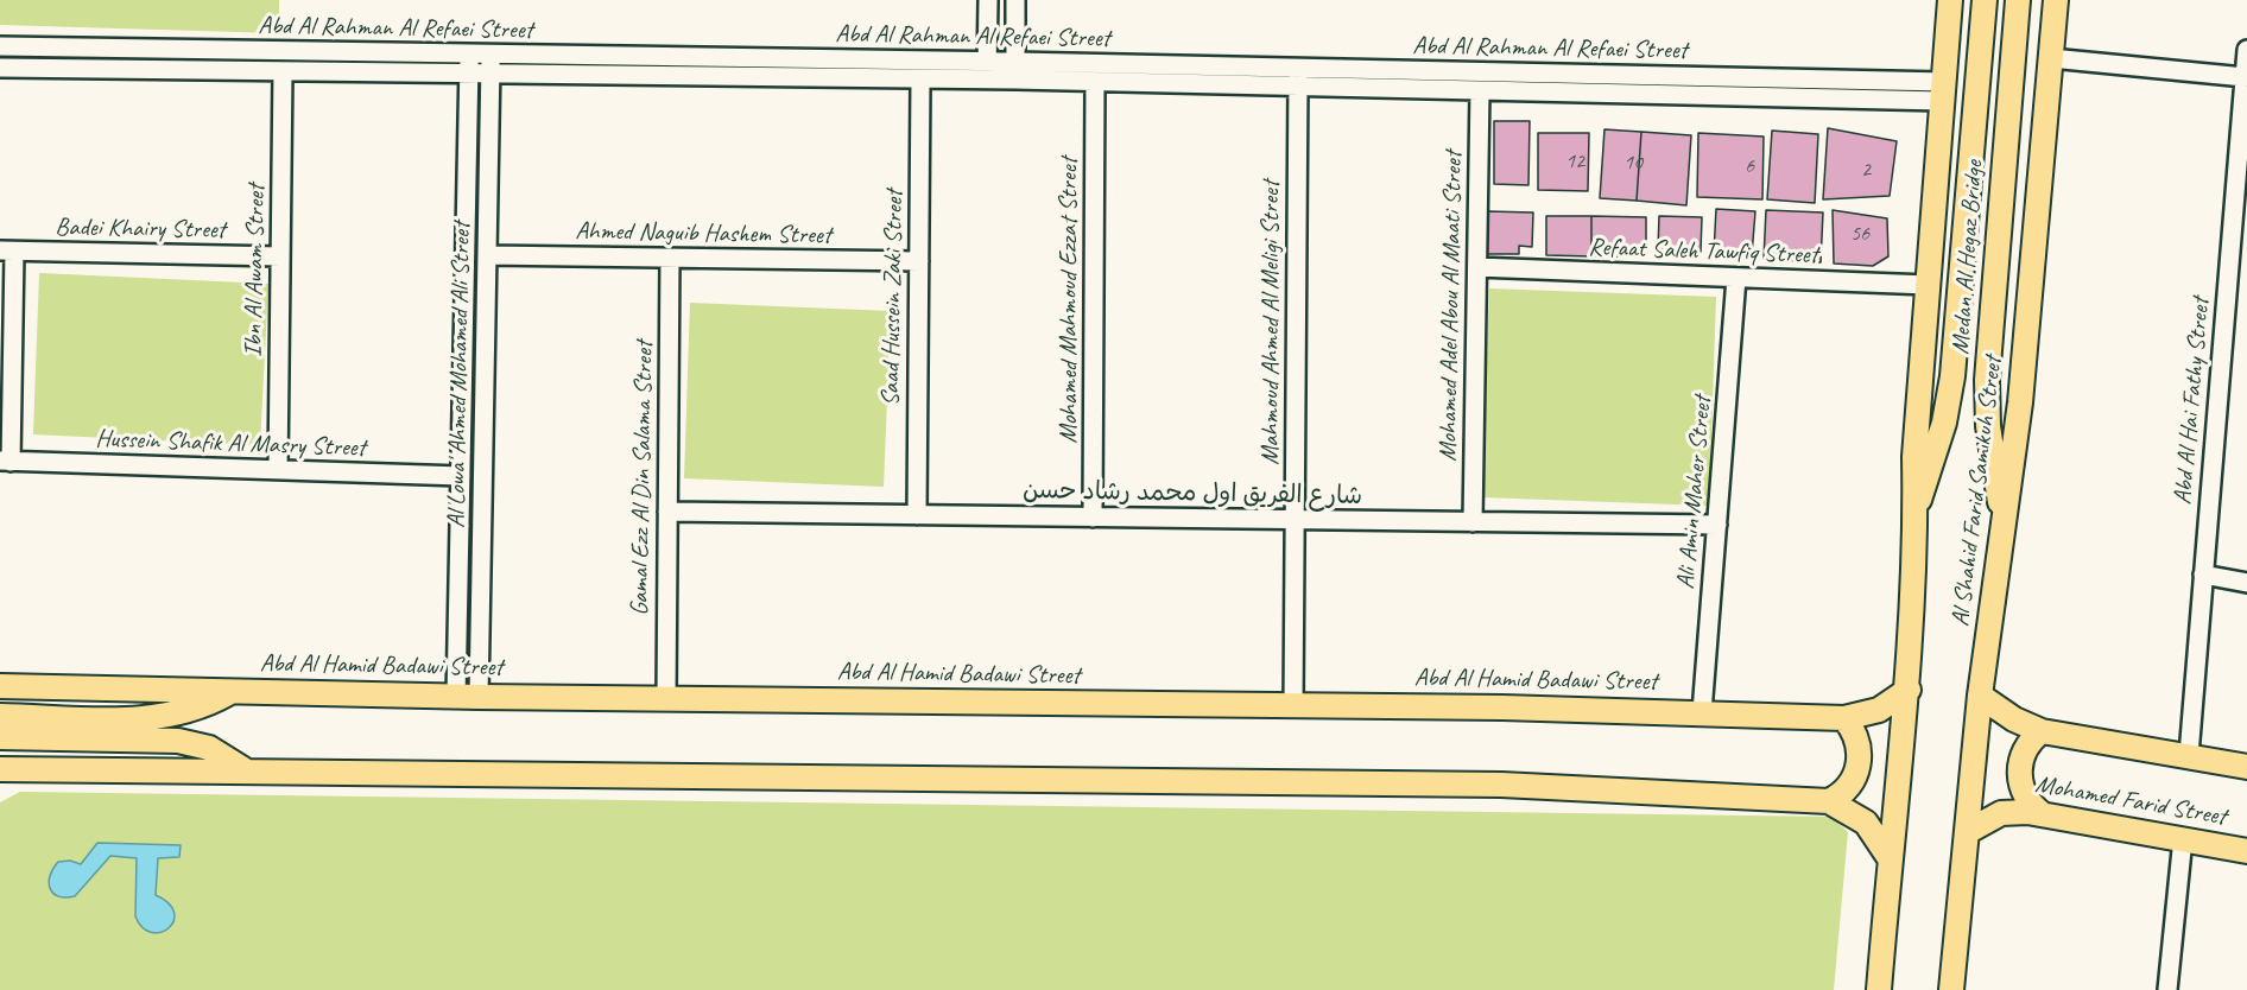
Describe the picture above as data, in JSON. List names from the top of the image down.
{
  "streets": {
    "main road": [
      "Medan Al Hegaz Bridge",
      "Al Shahid Farid Samikuh Street",
      "Abd Al Hamid Badawi Street",
      "Mohamed Farid Street"
    ],
    "street": [
      "Abd Al Rahman Al Refaei Street",
      "Badei Khairy Street",
      "Ahmed Naguib Hashem Street",
      "Refaat Saleh Tawfiq Street",
      "Ibn Al Awam Street",
      "Saad Hussein Zaki Street",
      "Mohamed Mahmoud Ezzat Street",
      "Mohamed Adel Abou Al Maati Street",
      "Mahmoud Ahmed Al Meligi Street",
      "Al Lowa' Ahmed Mohamed Ali Street",
      "Abd Al Hai Fathy Street",
      "Hussein Shafik Al Masry Street",
      "Gamal Ezz Al Din Salama Street",
      "Ali Amin Maher Street",
      "شارع الفريق اول محمد رشاد حسن"
    ]
  },
  "crossings": [
    ["Abd Al Rahman Al Refaei Street", "Ibn Al Awam Street"],
    ["Abd Al Rahman Al Refaei Street", "Saad Hussein Zaki Street"],
    ["Abd Al Rahman Al Refaei Street", "Mohamed Mahmoud Ezzat Street"],
    ["Abd Al Rahman Al Refaei Street", "Mohamed Adel Abou Al Maati Street"],
    ["Abd Al Rahman Al Refaei Street", "Mahmoud Ahmed Al Meligi Street"],
    ["Abd Al Rahman Al Refaei Street", "Al Lowa' Ahmed Mohamed Ali Street"],
    ["Abd Al Rahman Al Refaei Street", "Al Shahid Farid Samikuh Street"],
    ["Badei Khairy Street", "Ibn Al Awam Street"],
    ["Ahmed Naguib Hashem Street", "Saad Hussein Zaki Street"],
    ["Ahmed Naguib Hashem Street", "Al Lowa' Ahmed Mohamed Ali Street"],
    ["Ahmed Naguib Hashem Street", "Gamal Ezz Al Din Salama Street"],
    ["Refaat Saleh Tawfiq Street", "Mohamed Adel Abou Al Maati Street"],
    ["Refaat Saleh Tawfiq Street", "Al Shahid Farid Samikuh Street"],
    ["Refaat Saleh Tawfiq Street", "Ali Amin Maher Street"],
    ["Medan Al Hegaz Bridge", "Al Shahid Farid Samikuh Street"],
    ["Ibn Al Awam Street", "Hussein Shafik Al Masry Street"],
    ["Saad Hussein Zaki Street", "شارع الفريق اول محمد رشاد حسن"],
    ["Mohamed Mahmoud Ezzat Street", "شارع الفريق اول محمد رشاد حسن"],
    ["Mohamed Adel Abou Al Maati Street", "شارع الفريق اول محمد رشاد حسن"],
    ["Mahmoud Ahmed Al Meligi Street", "شارع الفريق اول محمد رشاد حسن"],
    ["Mahmoud Ahmed Al Meligi Street", "Abd Al Hamid Badawi Street"],
    ["Al Lowa' Ahmed Mohamed Ali Street", "Hussein Shafik Al Masry Street"],
    ["Al Lowa' Ahmed Mohamed Ali Street", "Abd Al Hamid Badawi Street"],
    ["Gamal Ezz Al Din Salama Street", "شارع الفريق اول محمد رشاد حسن"],
    ["Gamal Ezz Al Din Salama Street", "Abd Al Hamid Badawi Street"],
    ["Al Shahid Farid Samikuh Street", "Abd Al Hamid Badawi Street"],
    ["Al Shahid Farid Samikuh Street", "Mohamed Farid Street"],
    ["Ali Amin Maher Street", "شارع الفريق اول محمد رشاد حسن"],
    ["Ali Amin Maher Street", "Abd Al Hamid Badawi Street"]
  ],
  "house_numbers": [
    "12",
    "10",
    "6",
    "2",
    "56"
  ]
}
